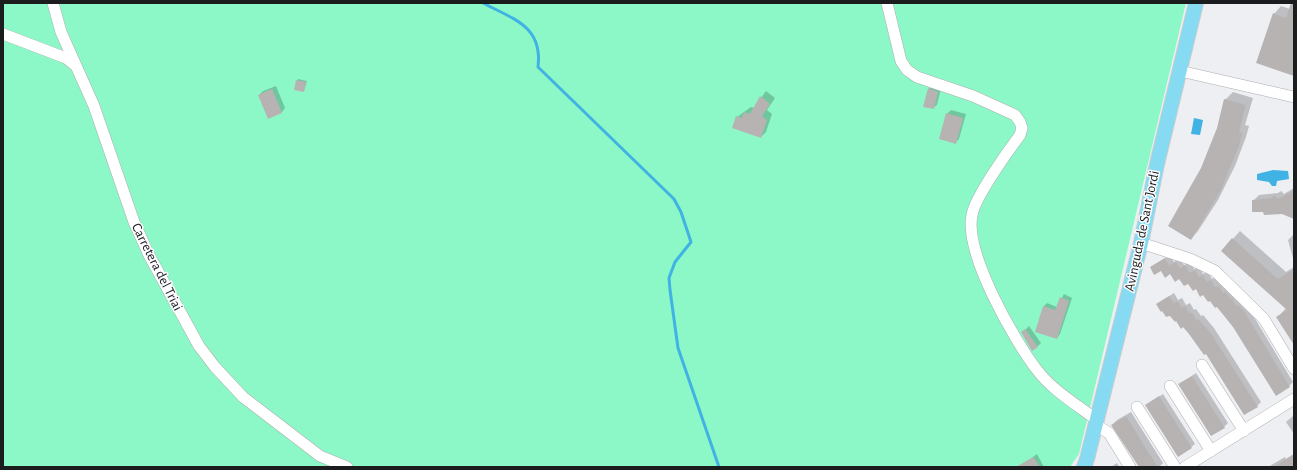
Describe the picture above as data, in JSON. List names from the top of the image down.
{
  "streets": {
    "main road": ["Avinguda de Sant Jordi"],
    "street": ["Carretera del Triai"]
  }
}
